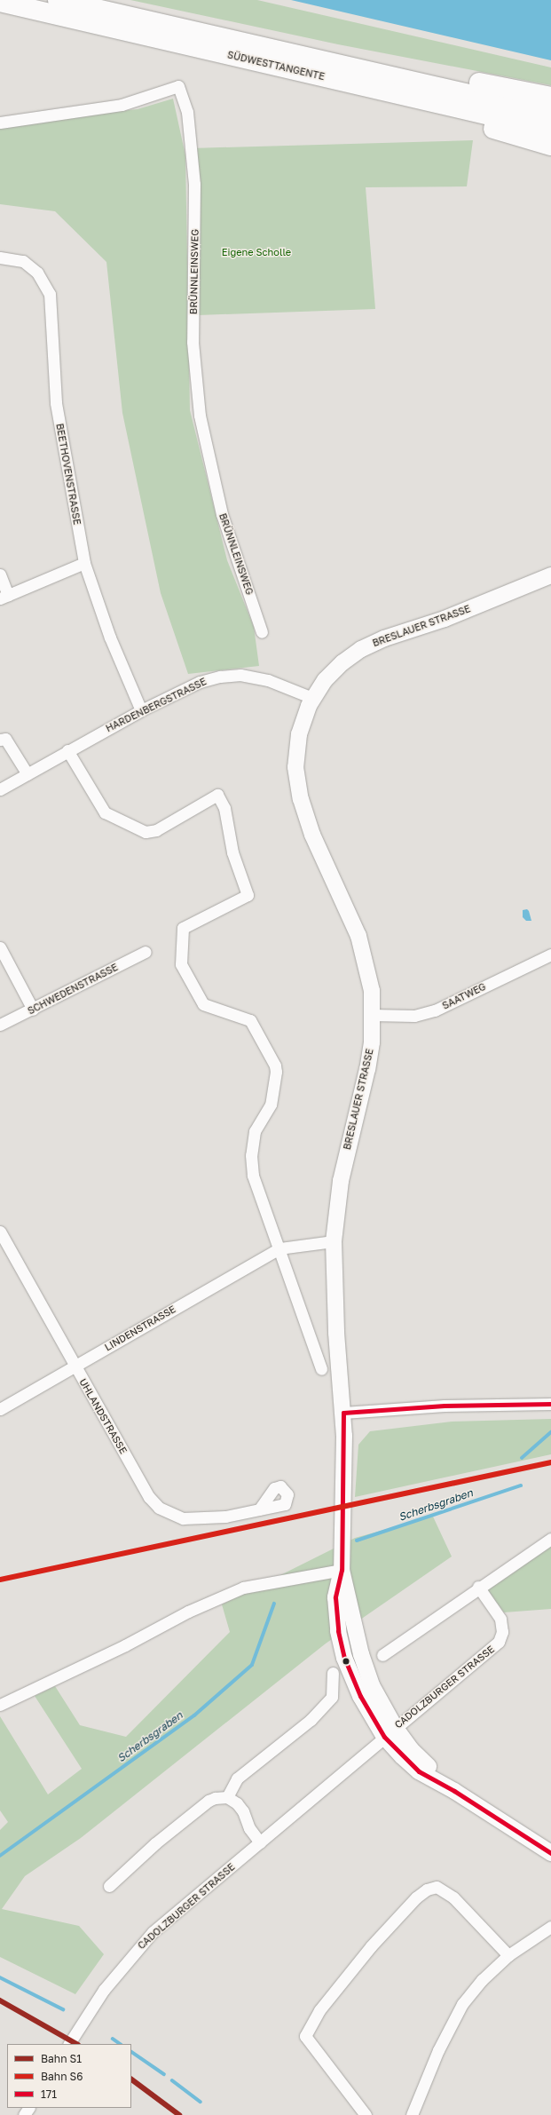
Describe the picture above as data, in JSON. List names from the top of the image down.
{
  "streets": {
    "highway": ["SÜDWESTTANGENTE"],
    "main road": ["BRESLAUER STRASSE"],
    "street": [
      "BRÜNNLEINSWEG",
      "BEETHOVENSTRASSE",
      "HARDENBERGSTRASSE",
      "SCHWEDENSTRASSE",
      "SAATWEG",
      "LINDENSTRASSE",
      "UHLANDSTRASSE",
      "CADOLZBURGER STRASSE"
    ]
  },
  "crossings": [
    ["BEETHOVENSTRASSE", "HARDENBERGSTRASSE"],
    ["BRESLAUER STRASSE", "HARDENBERGSTRASSE"],
    ["BRESLAUER STRASSE", "SAATWEG"],
    ["BRESLAUER STRASSE", "LINDENSTRASSE"],
    ["BRESLAUER STRASSE", "CADOLZBURGER STRASSE"],
    ["LINDENSTRASSE", "UHLANDSTRASSE"]
  ],
  "water": ["Scherbsgraben"],
  "parks": ["Eigene Scholle"],
  "lines": ["transit line 171", "rail line S6", "rail line S1"],
  "legend": ["Bahn S1", "Bahn S6", "171"]
}
